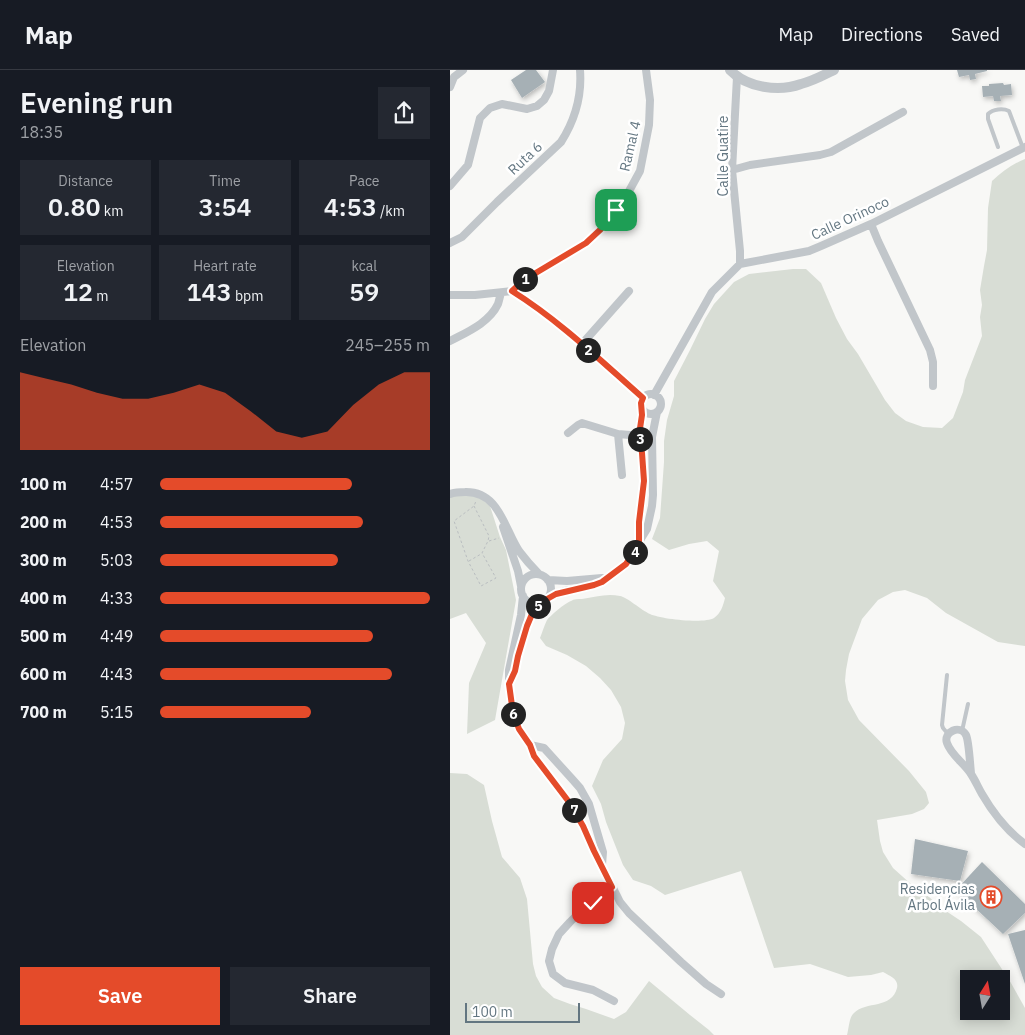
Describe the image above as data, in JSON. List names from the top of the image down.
{
  "streets": {
    "street": [
      "Ramal 4",
      "Calle Guatire",
      "Ruta 6",
      "Calle Orinoco"
    ]
  },
  "crossings": [
    ["Calle Guatire", "Calle Orinoco"]
  ],
  "places": {
    "building": ["Residencias Arbol Ávila"]
  },
  "scale_bar": "100 m",
  "north": "top",
  "page": {
    "header": "Map",
    "nav": ["Map", "Directions", "Saved"],
    "heading": ["Evening run", "18:35"],
    "stats": [
      ["Distance", "0.80 km"],
      ["Time", "3:54"],
      ["Pace", "4:53 /km"],
      ["Elevation", "12 m"],
      ["Heart rate", "143 bpm"],
      ["kcal", "59"]
    ],
    "pins": [
      "1",
      "2",
      "3",
      "4",
      "5",
      "6",
      "7"
    ],
    "chart": ["Elevation", "245–255 m"],
    "list": [
      {
        "name": "100 m",
        "note": "4:57"
      },
      {
        "name": "200 m",
        "note": "4:53"
      },
      {
        "name": "300 m",
        "note": "5:03"
      },
      {
        "name": "400 m",
        "note": "4:33"
      },
      {
        "name": "500 m",
        "note": "4:49"
      },
      {
        "name": "600 m",
        "note": "4:43"
      },
      {
        "name": "700 m",
        "note": "5:15"
      }
    ],
    "buttons": ["Save", "Share"],
    "scale": "100 m"
  }
}
